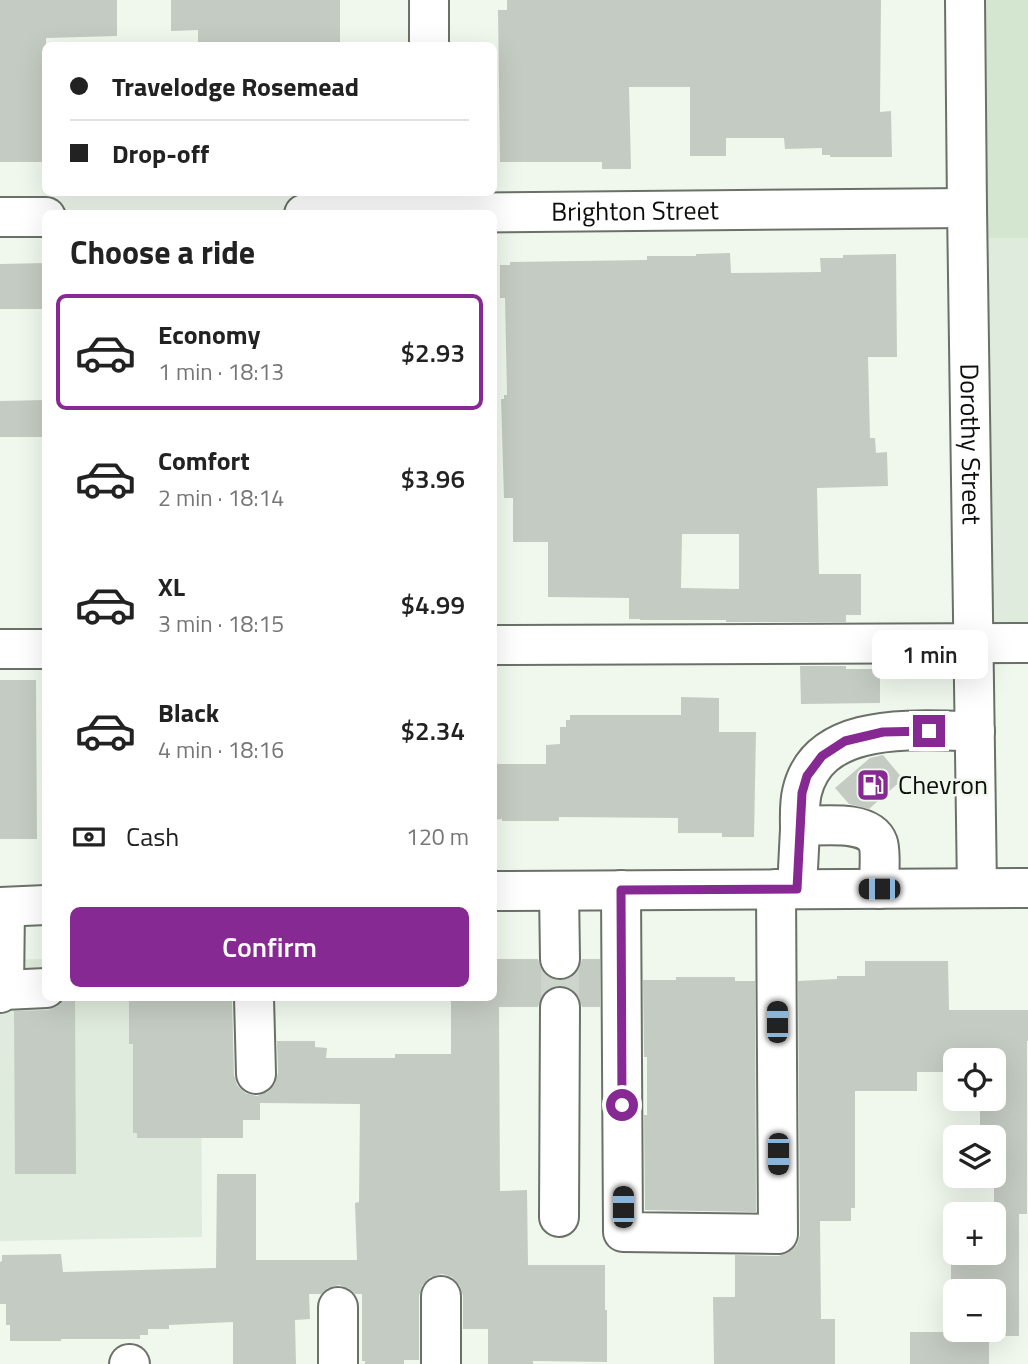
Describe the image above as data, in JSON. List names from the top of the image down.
{
  "streets": {
    "street": ["Brighton Street", "Dorothy Street"]
  },
  "crossings": [
    ["Brighton Street", "Dorothy Street"]
  ],
  "places": {
    "fuel station": ["Chevron"]
  },
  "page": {
    "banner": ["Travelodge Rosemead", "Drop-off"],
    "heading": "Choose a ride",
    "list": [
      {
        "name": "Economy",
        "note": "1 min · 18:13",
        "value": "$2.93"
      },
      {
        "name": "Comfort",
        "note": "2 min · 18:14",
        "value": "$3.96"
      },
      {
        "name": "XL",
        "note": "3 min · 18:15",
        "value": "$4.99"
      },
      {
        "name": "Black",
        "note": "4 min · 18:16",
        "value": "$2.34"
      }
    ],
    "bubble": "1 min",
    "pay": ["Cash", "120 m"],
    "buttons": "Confirm",
    "map_buttons": ["+", "−"]
  }
}
